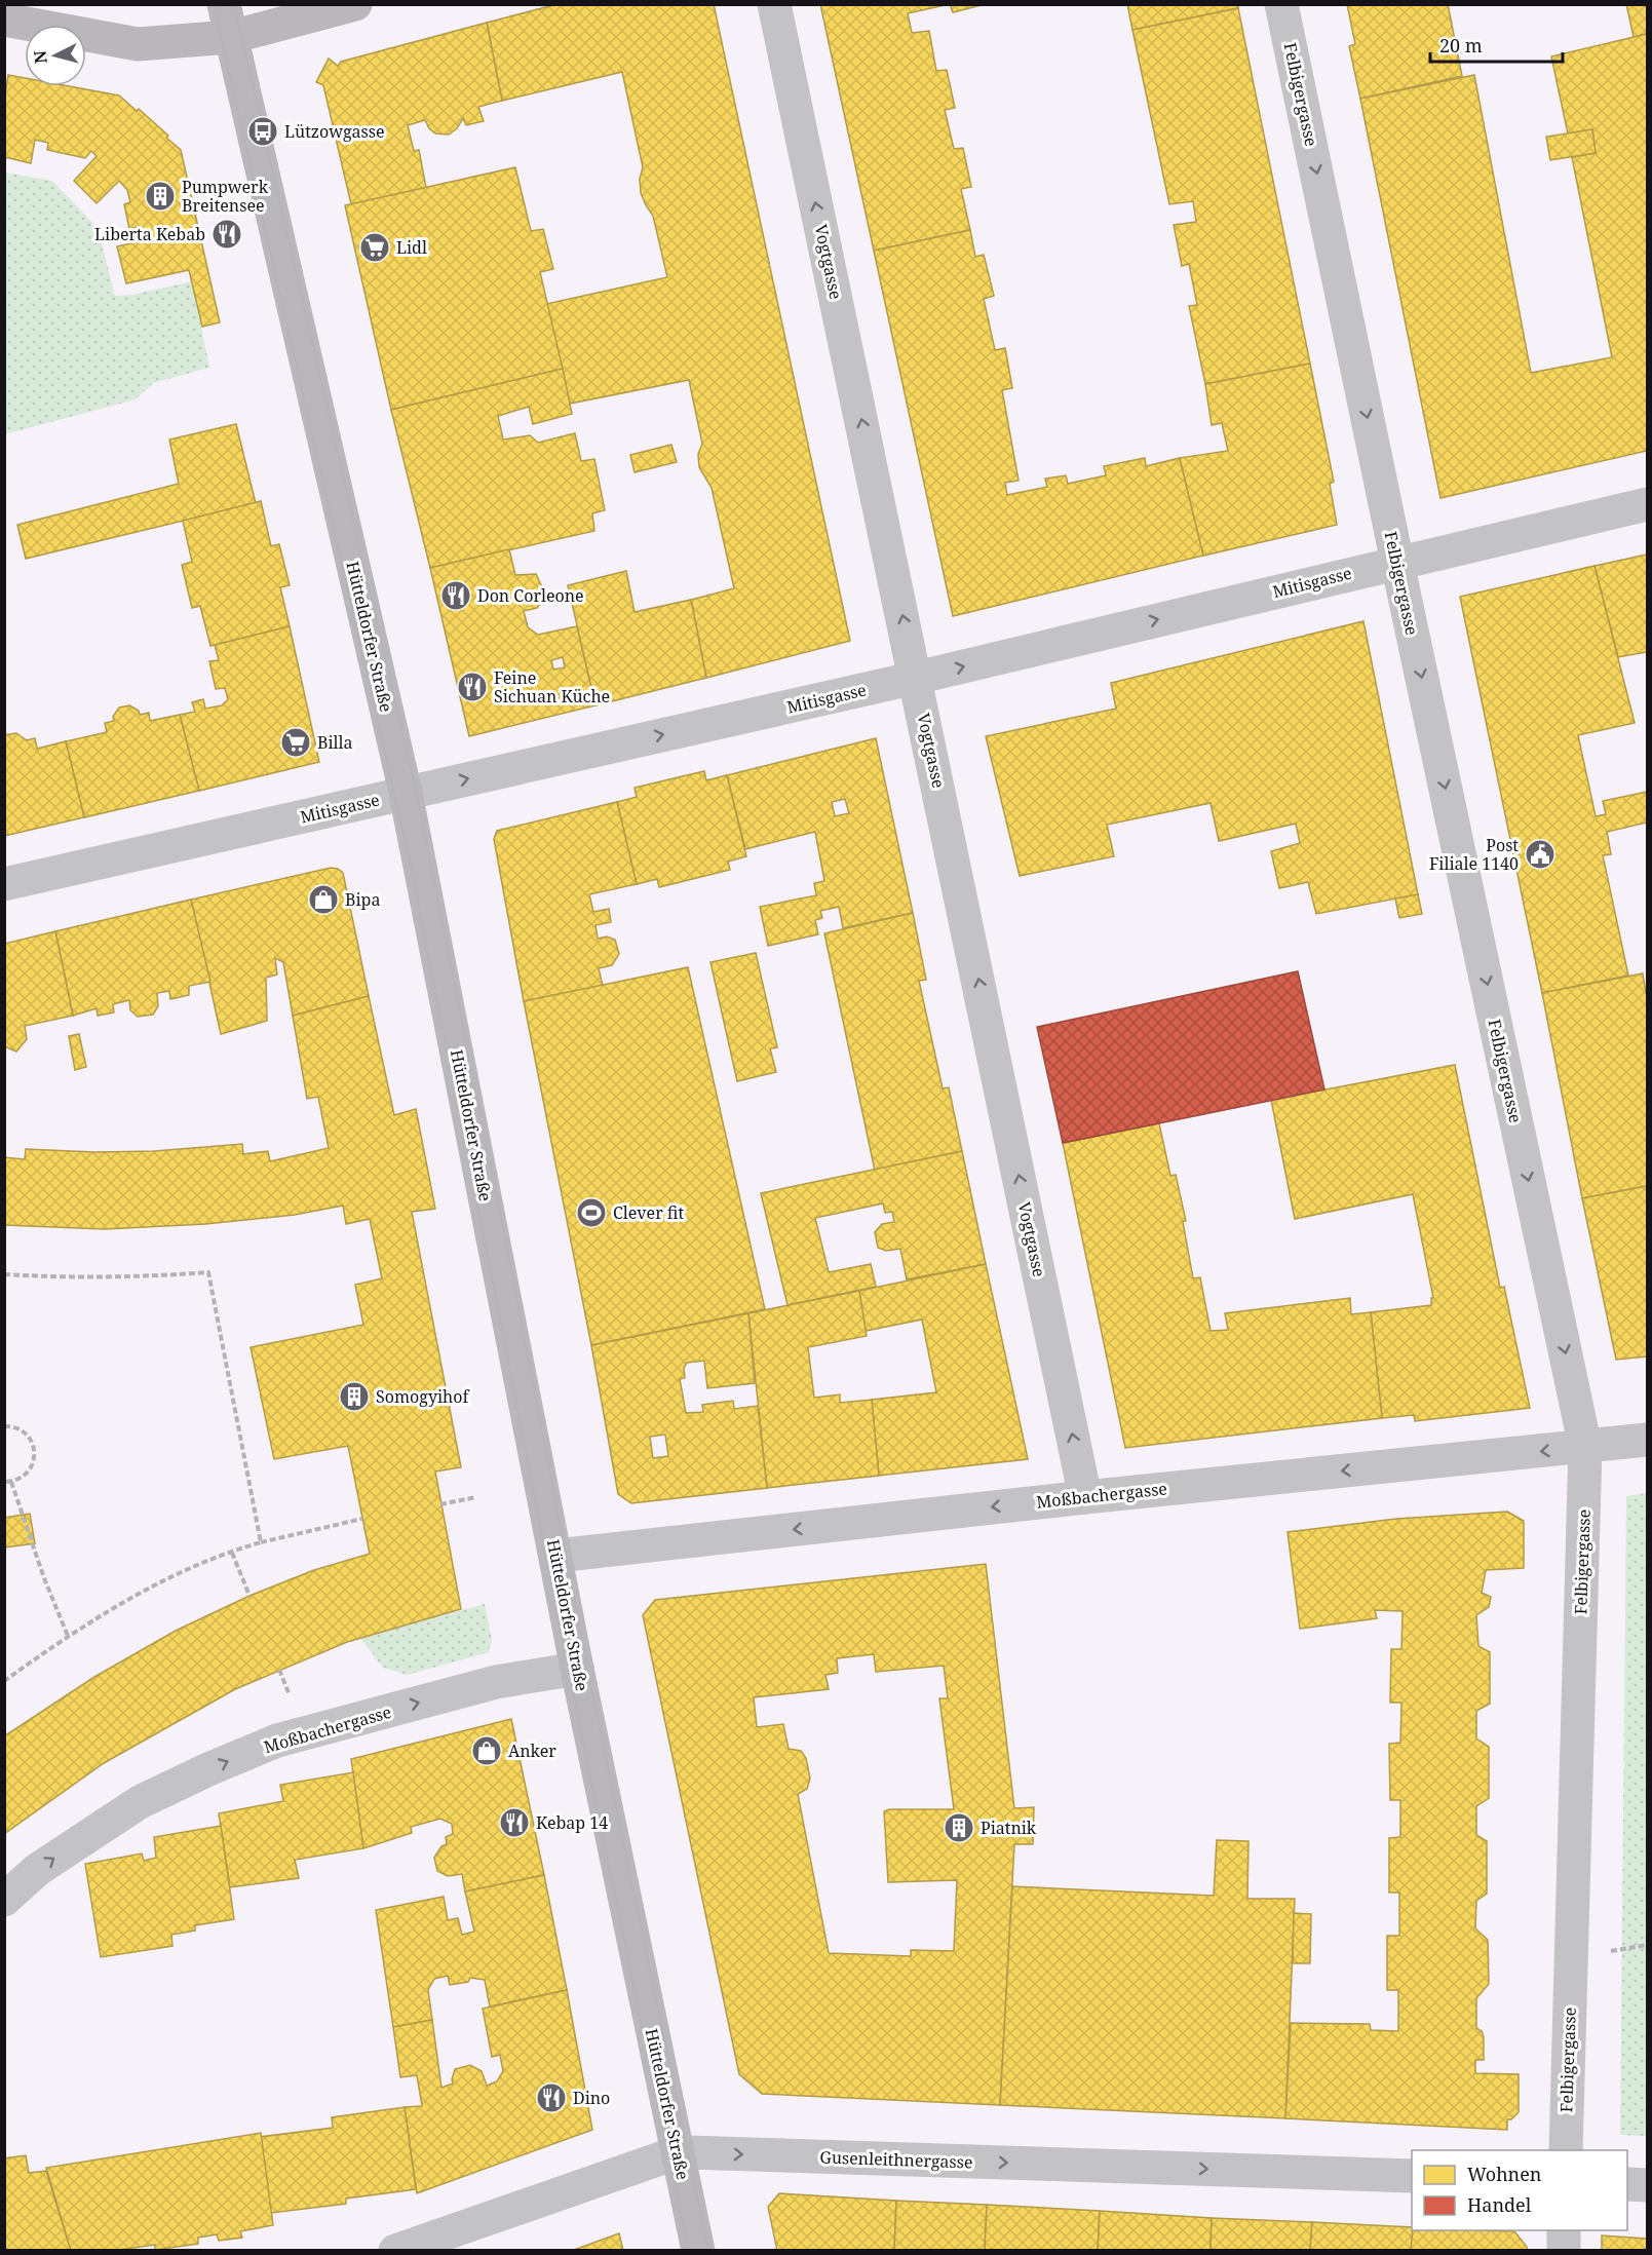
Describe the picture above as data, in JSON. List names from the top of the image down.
{
  "streets": {
    "main road": ["Hütteldorfer Straße"],
    "street": [
      "Felbigergasse",
      "Vogtgasse",
      "Mitisgasse",
      "Moßbachergasse",
      "Gusenleithnergasse"
    ]
  },
  "crossings": [
    ["Felbigergasse", "Mitisgasse"],
    ["Felbigergasse", "Moßbachergasse"],
    ["Vogtgasse", "Mitisgasse"],
    ["Vogtgasse", "Moßbachergasse"],
    ["Mitisgasse", "Hütteldorfer Straße"],
    ["Hütteldorfer Straße", "Moßbachergasse"],
    ["Hütteldorfer Straße", "Gusenleithnergasse"]
  ],
  "one_way": [
    "Felbigergasse",
    "Vogtgasse",
    "Mitisgasse",
    "Gusenleithnergasse"
  ],
  "places": {
    "bus stop": ["Lützowgasse"],
    "building": ["Pumpwerk Breitensee", "Somogyihof", "Piatnik"],
    "restaurant": [
      "Liberta Kebab",
      "Don Corleone",
      "Feine Sichuan Küche",
      "Kebap 14",
      "Dino"
    ],
    "supermarket": ["Lidl", "Billa"],
    "public building": ["Post Filiale 1140"],
    "shop": ["Bipa", "Anker"],
    "sports": ["Clever fit"]
  },
  "legend": ["Wohnen", "Handel"],
  "scale_bar": "20 m",
  "north": "left"
}
